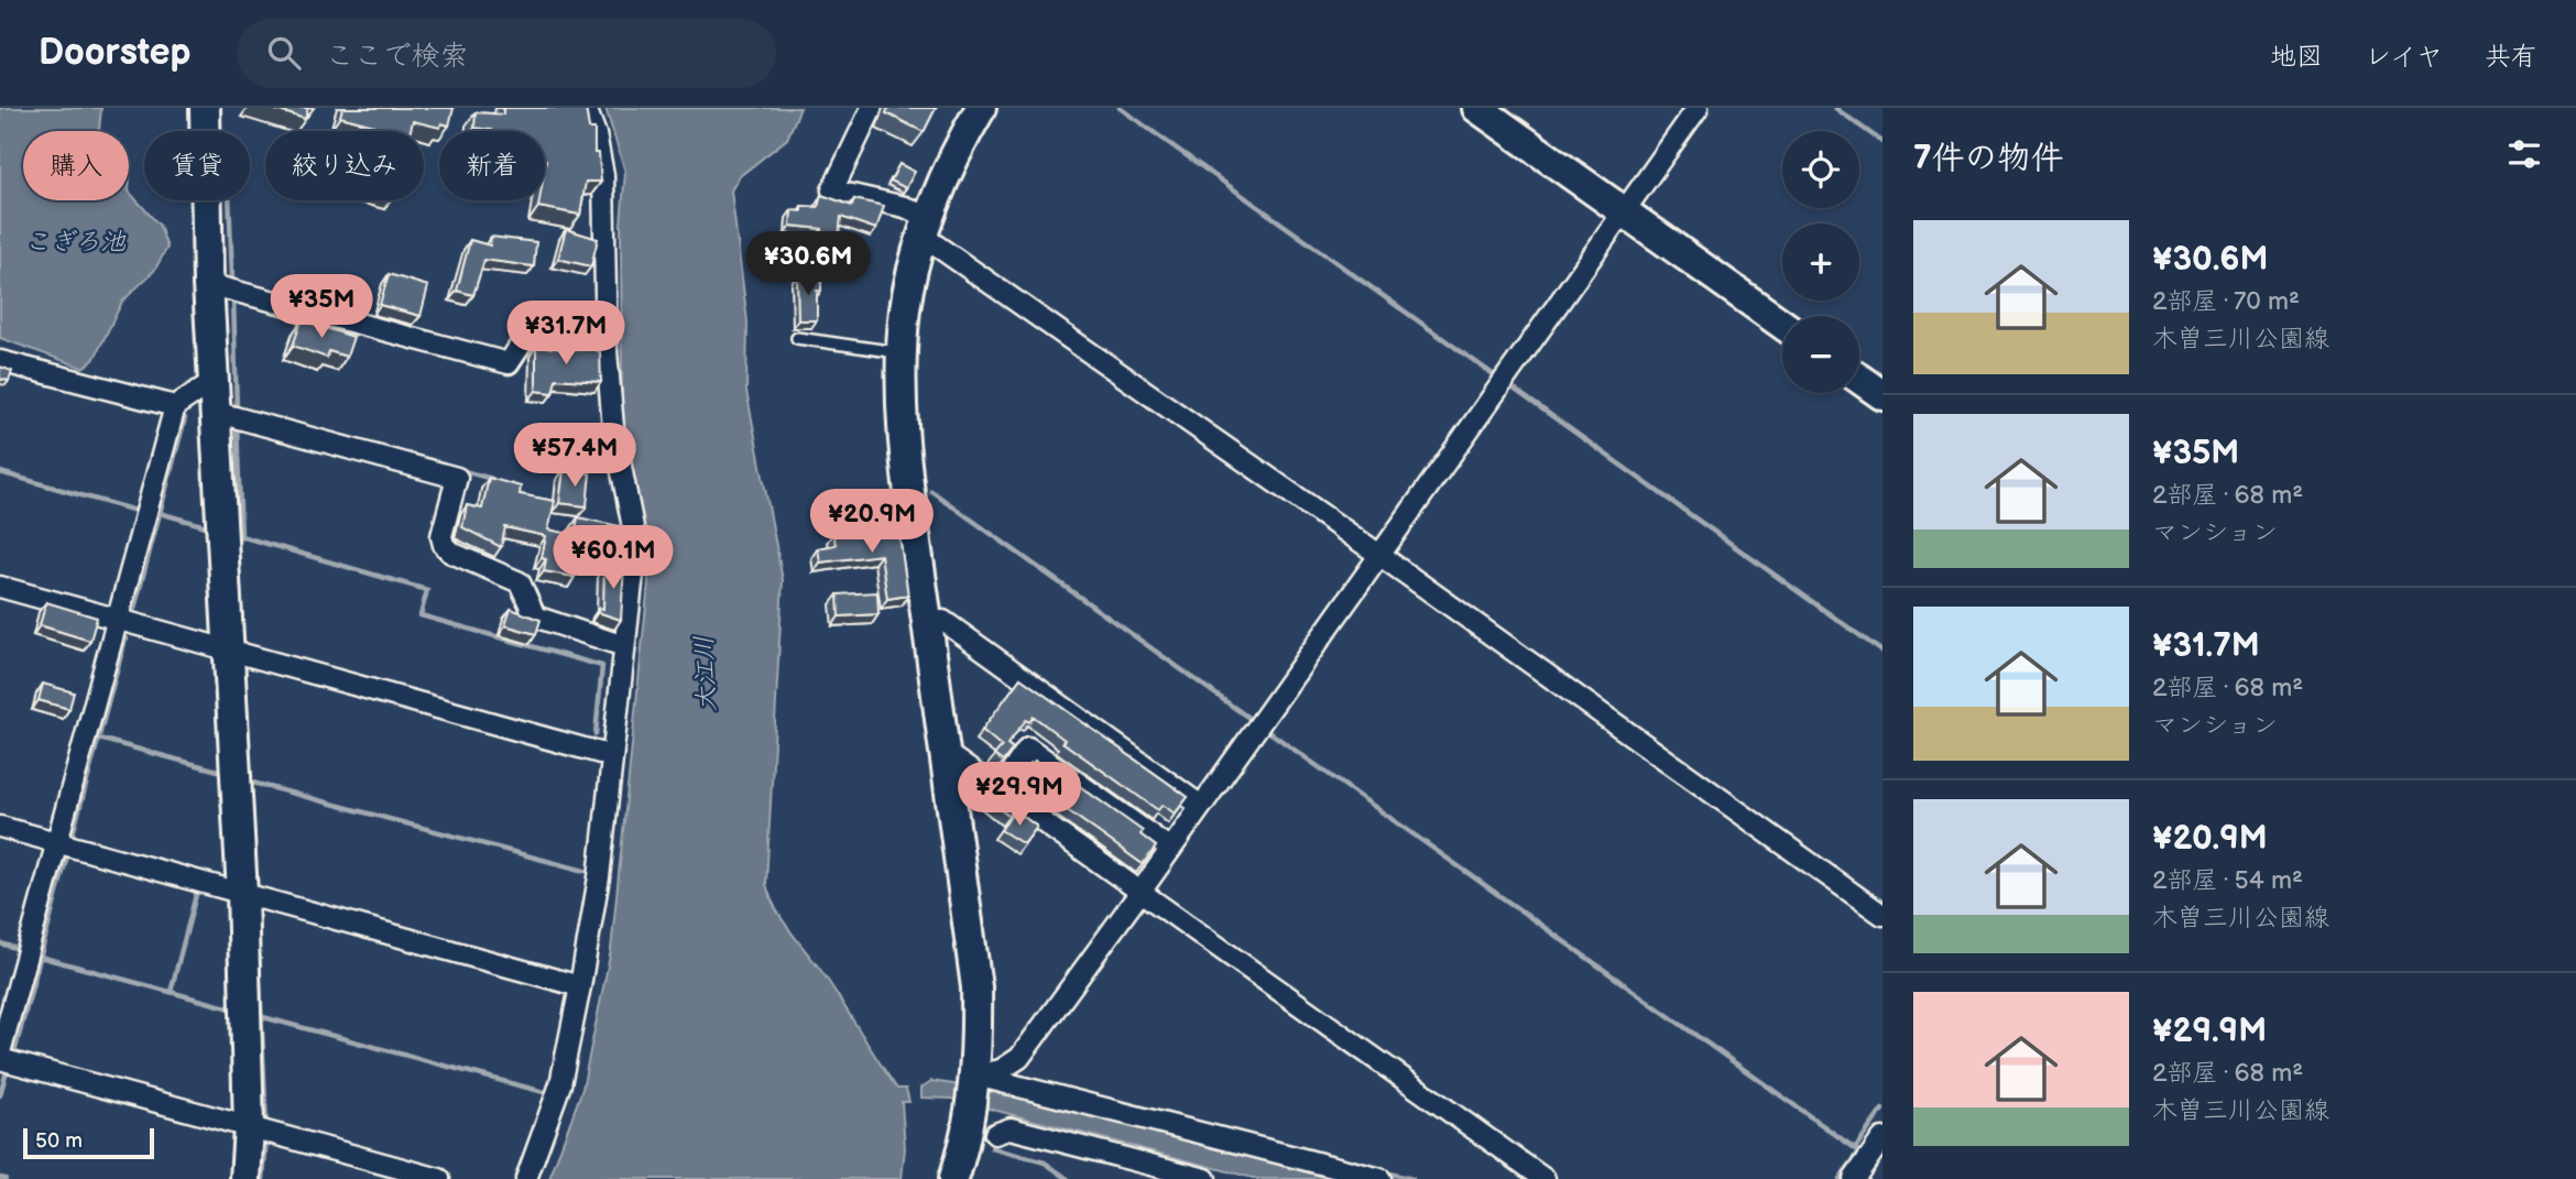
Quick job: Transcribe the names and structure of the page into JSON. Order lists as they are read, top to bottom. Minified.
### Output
{"water":["こぎろ池","大江川"],"scale_bar":"50 m","page":{"header":"Doorstep","search":"ここで検索","nav":["地図","レイヤ","共有"],"heading":"7件の物件","map_buttons":["+","−"],"chip":["購入","賃貸","絞り込み","新着"],"list":[{"name":"¥30.6M","note":"2部屋 · 70 m² · 木曽三川公園線"},{"name":"¥35M","note":"2部屋 · 68 m² · マンション"},{"name":"¥31.7M","note":"2部屋 · 68 m² · マンション"},{"name":"¥20.9M","note":"2部屋 · 54 m² · 木曽三川公園線"},{"name":"¥29.9M","note":"2部屋 · 68 m² · 木曽三川公園線"}],"price":["¥30.6M","¥35M","¥31.7M","¥57.4M","¥20.9M","¥60.1M","¥29.9M"],"scale":"50 m"}}
